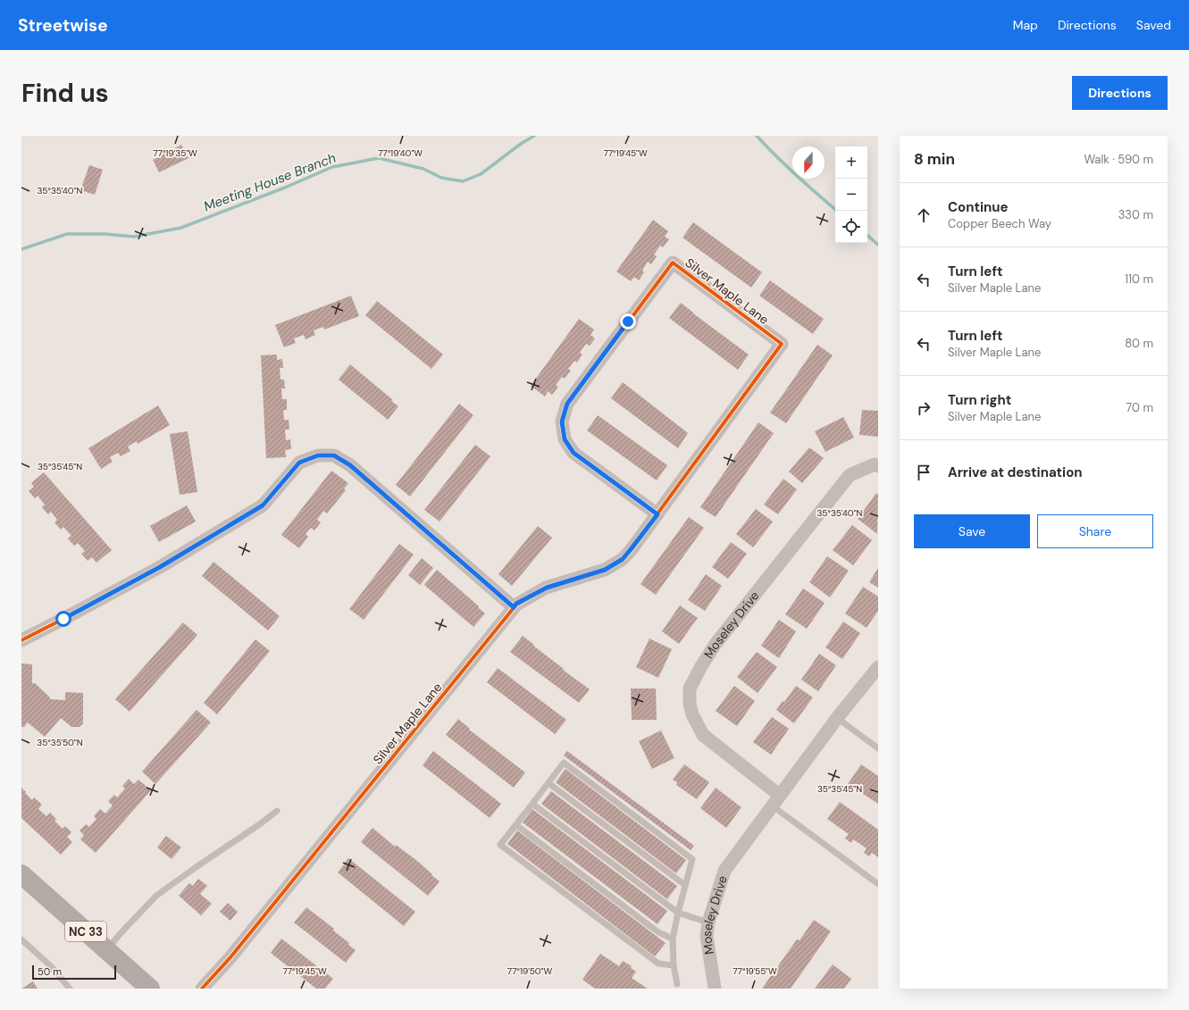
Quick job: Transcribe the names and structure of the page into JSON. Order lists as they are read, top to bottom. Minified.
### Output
{"streets":{"main road":["NC 33"],"street":["Silver Maple Lane","Moseley Drive"]},"water":["Meeting House Branch"],"scale_bar":"50 m","north":"bottom","page":{"header":"Streetwise","nav":["Map","Directions","Saved"],"buttons":["Directions",["Save","Share"]],"title":"Find us","heading":["8 min","Walk · 590 m"],"map_buttons":["+","−"],"list":[["Continue","Copper Beech Way","330 m"],["Turn left","Silver Maple Lane","110 m"],["Turn left","Silver Maple Lane","80 m"],["Turn right","Silver Maple Lane","70 m"],"Arrive at destination"],"scale":"50 m"},"coordinates":["77°19'35\"W","77°19'40\"W","77°19'45\"W","35°35'40\"N","35°35'45\"N","35°35'50\"N","77°19'50\"W","77°19'55\"W"]}
